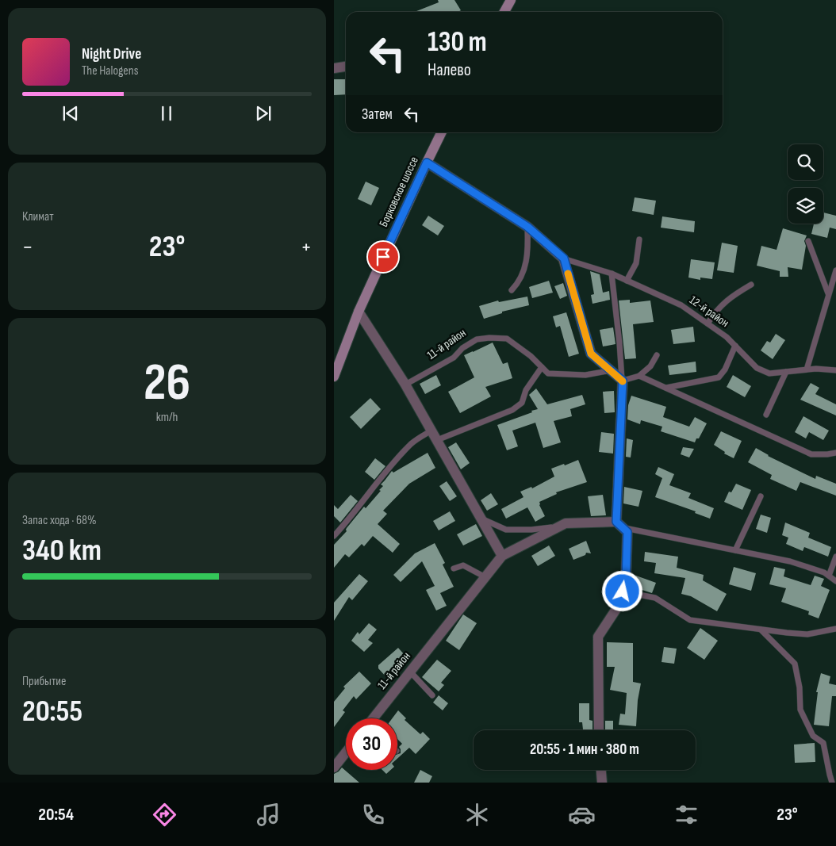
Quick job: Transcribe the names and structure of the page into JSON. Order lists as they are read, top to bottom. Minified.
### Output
{"streets":{"street":["Борковское шоссе","11-й район"],"lane":["12-й район"]},"page":{"turn":["130 m","Налево"],"song":["Night Drive","The Halogens"],"then":"Затем","tile":["Климат",["26","km/h"],["Запас хода · 68%","340 km"],["Прибытие","20:55"]],"heat":["−","23°","+"],"limit":"30","trip":"20:55 · 1 мин · 380 m","tabs":["20:54","23°"]}}
